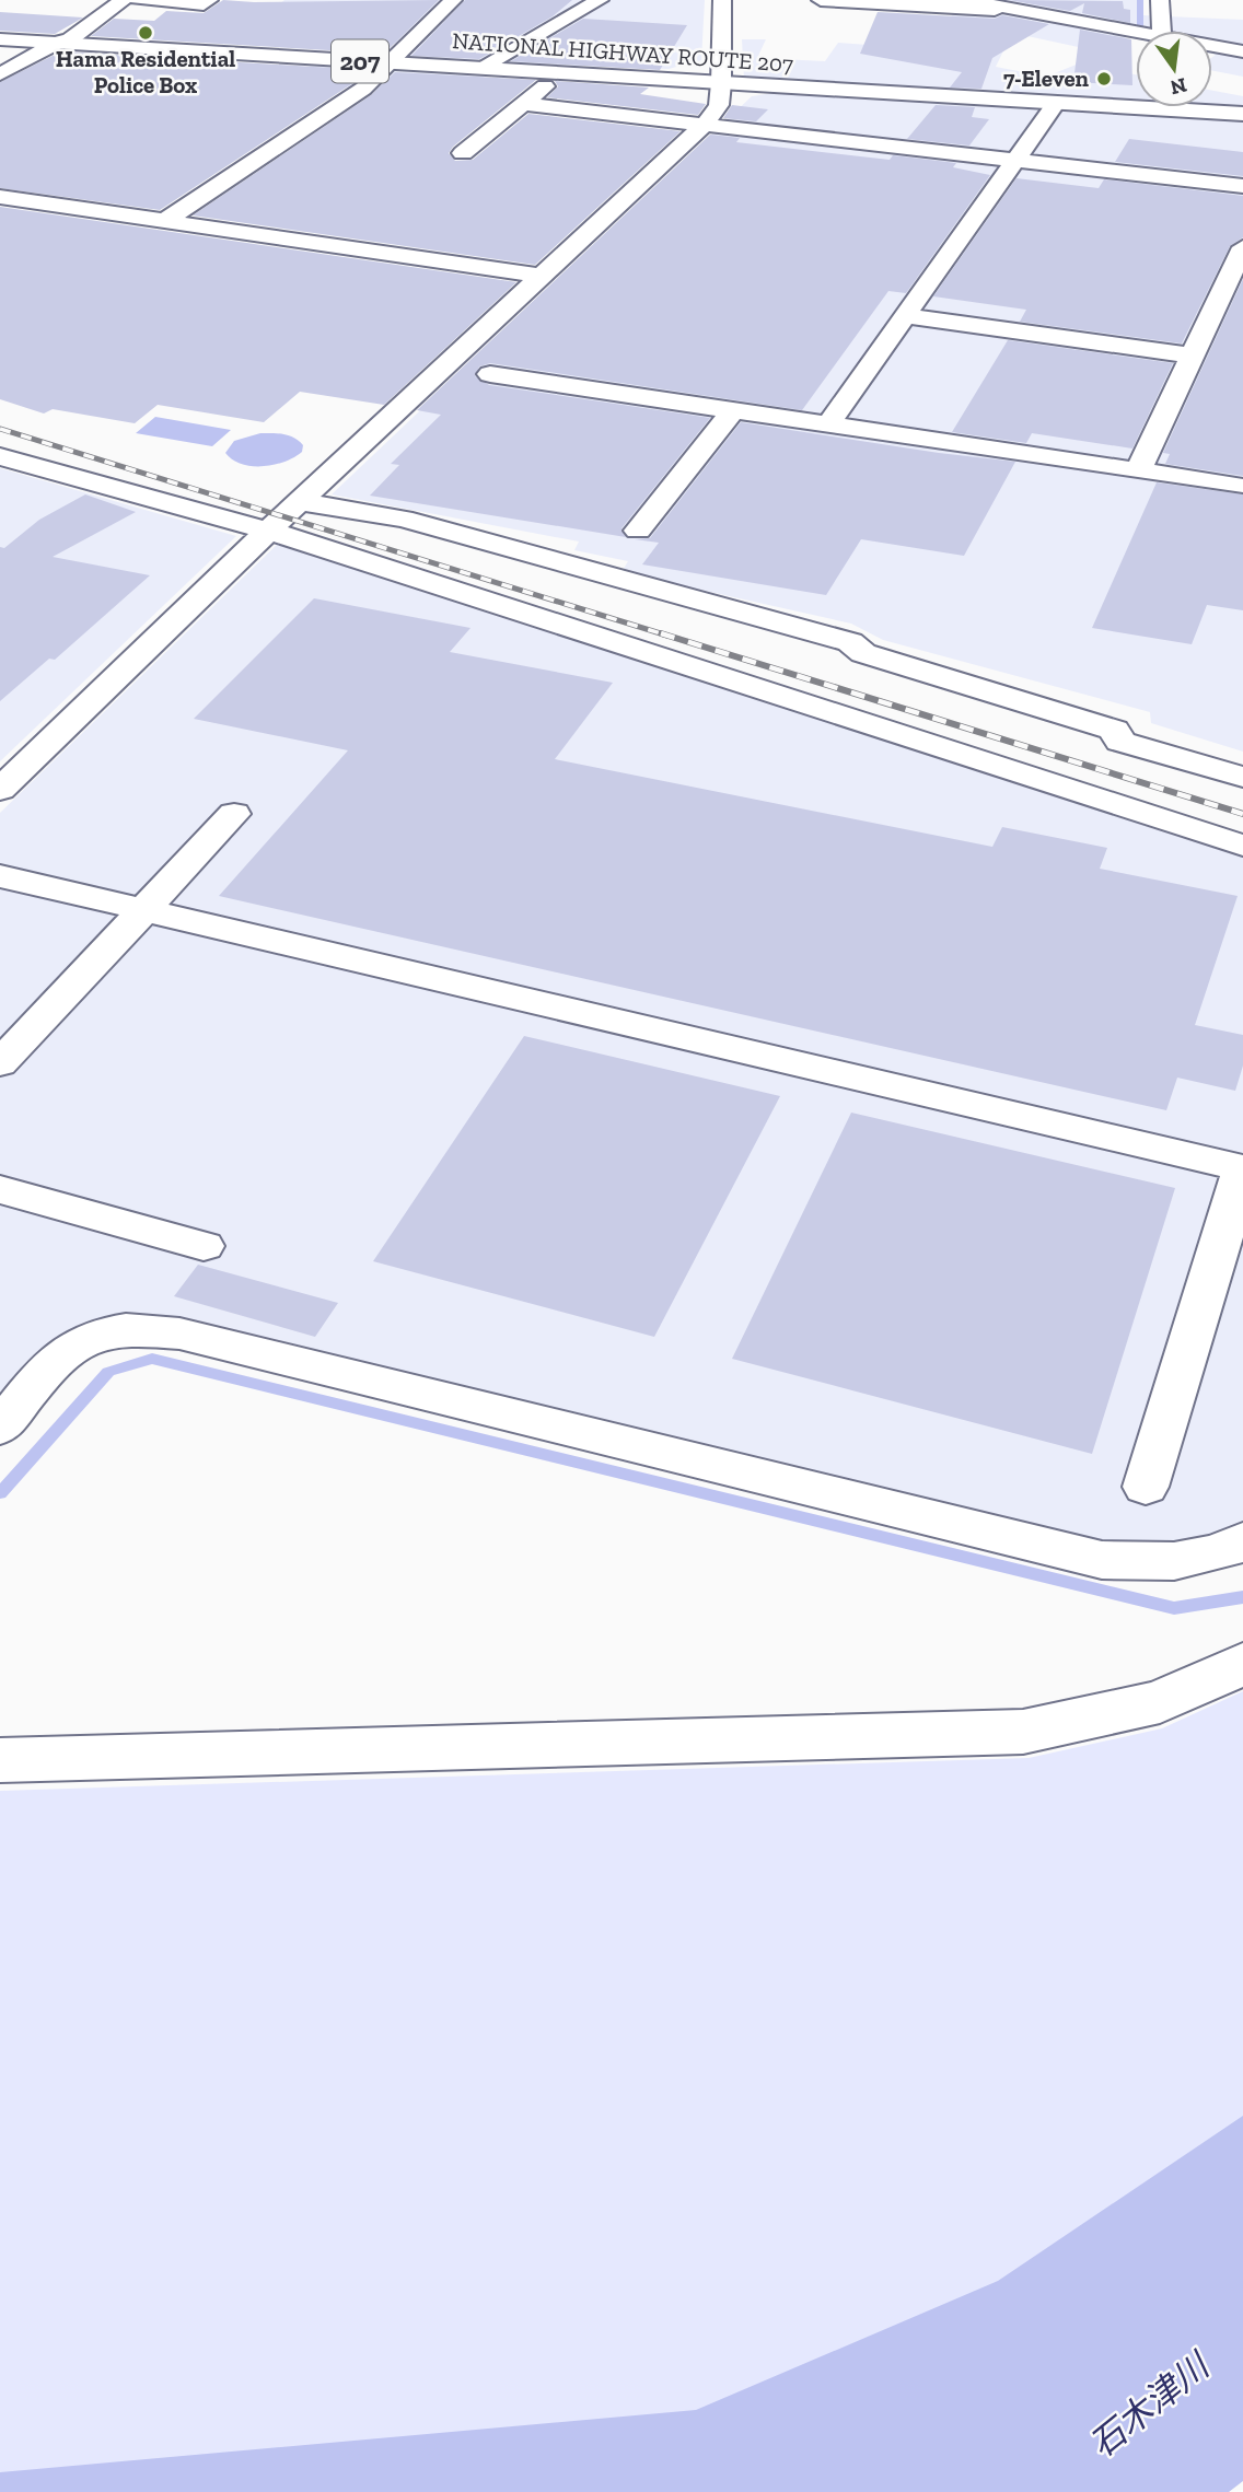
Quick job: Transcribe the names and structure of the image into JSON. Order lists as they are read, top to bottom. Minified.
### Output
{"streets":{"main road":["NATIONAL HIGHWAY ROUTE 207","207"]},"water":["石木津川"],"places":["Hama Residential Police Box","7-Eleven"],"north":"bottom"}
